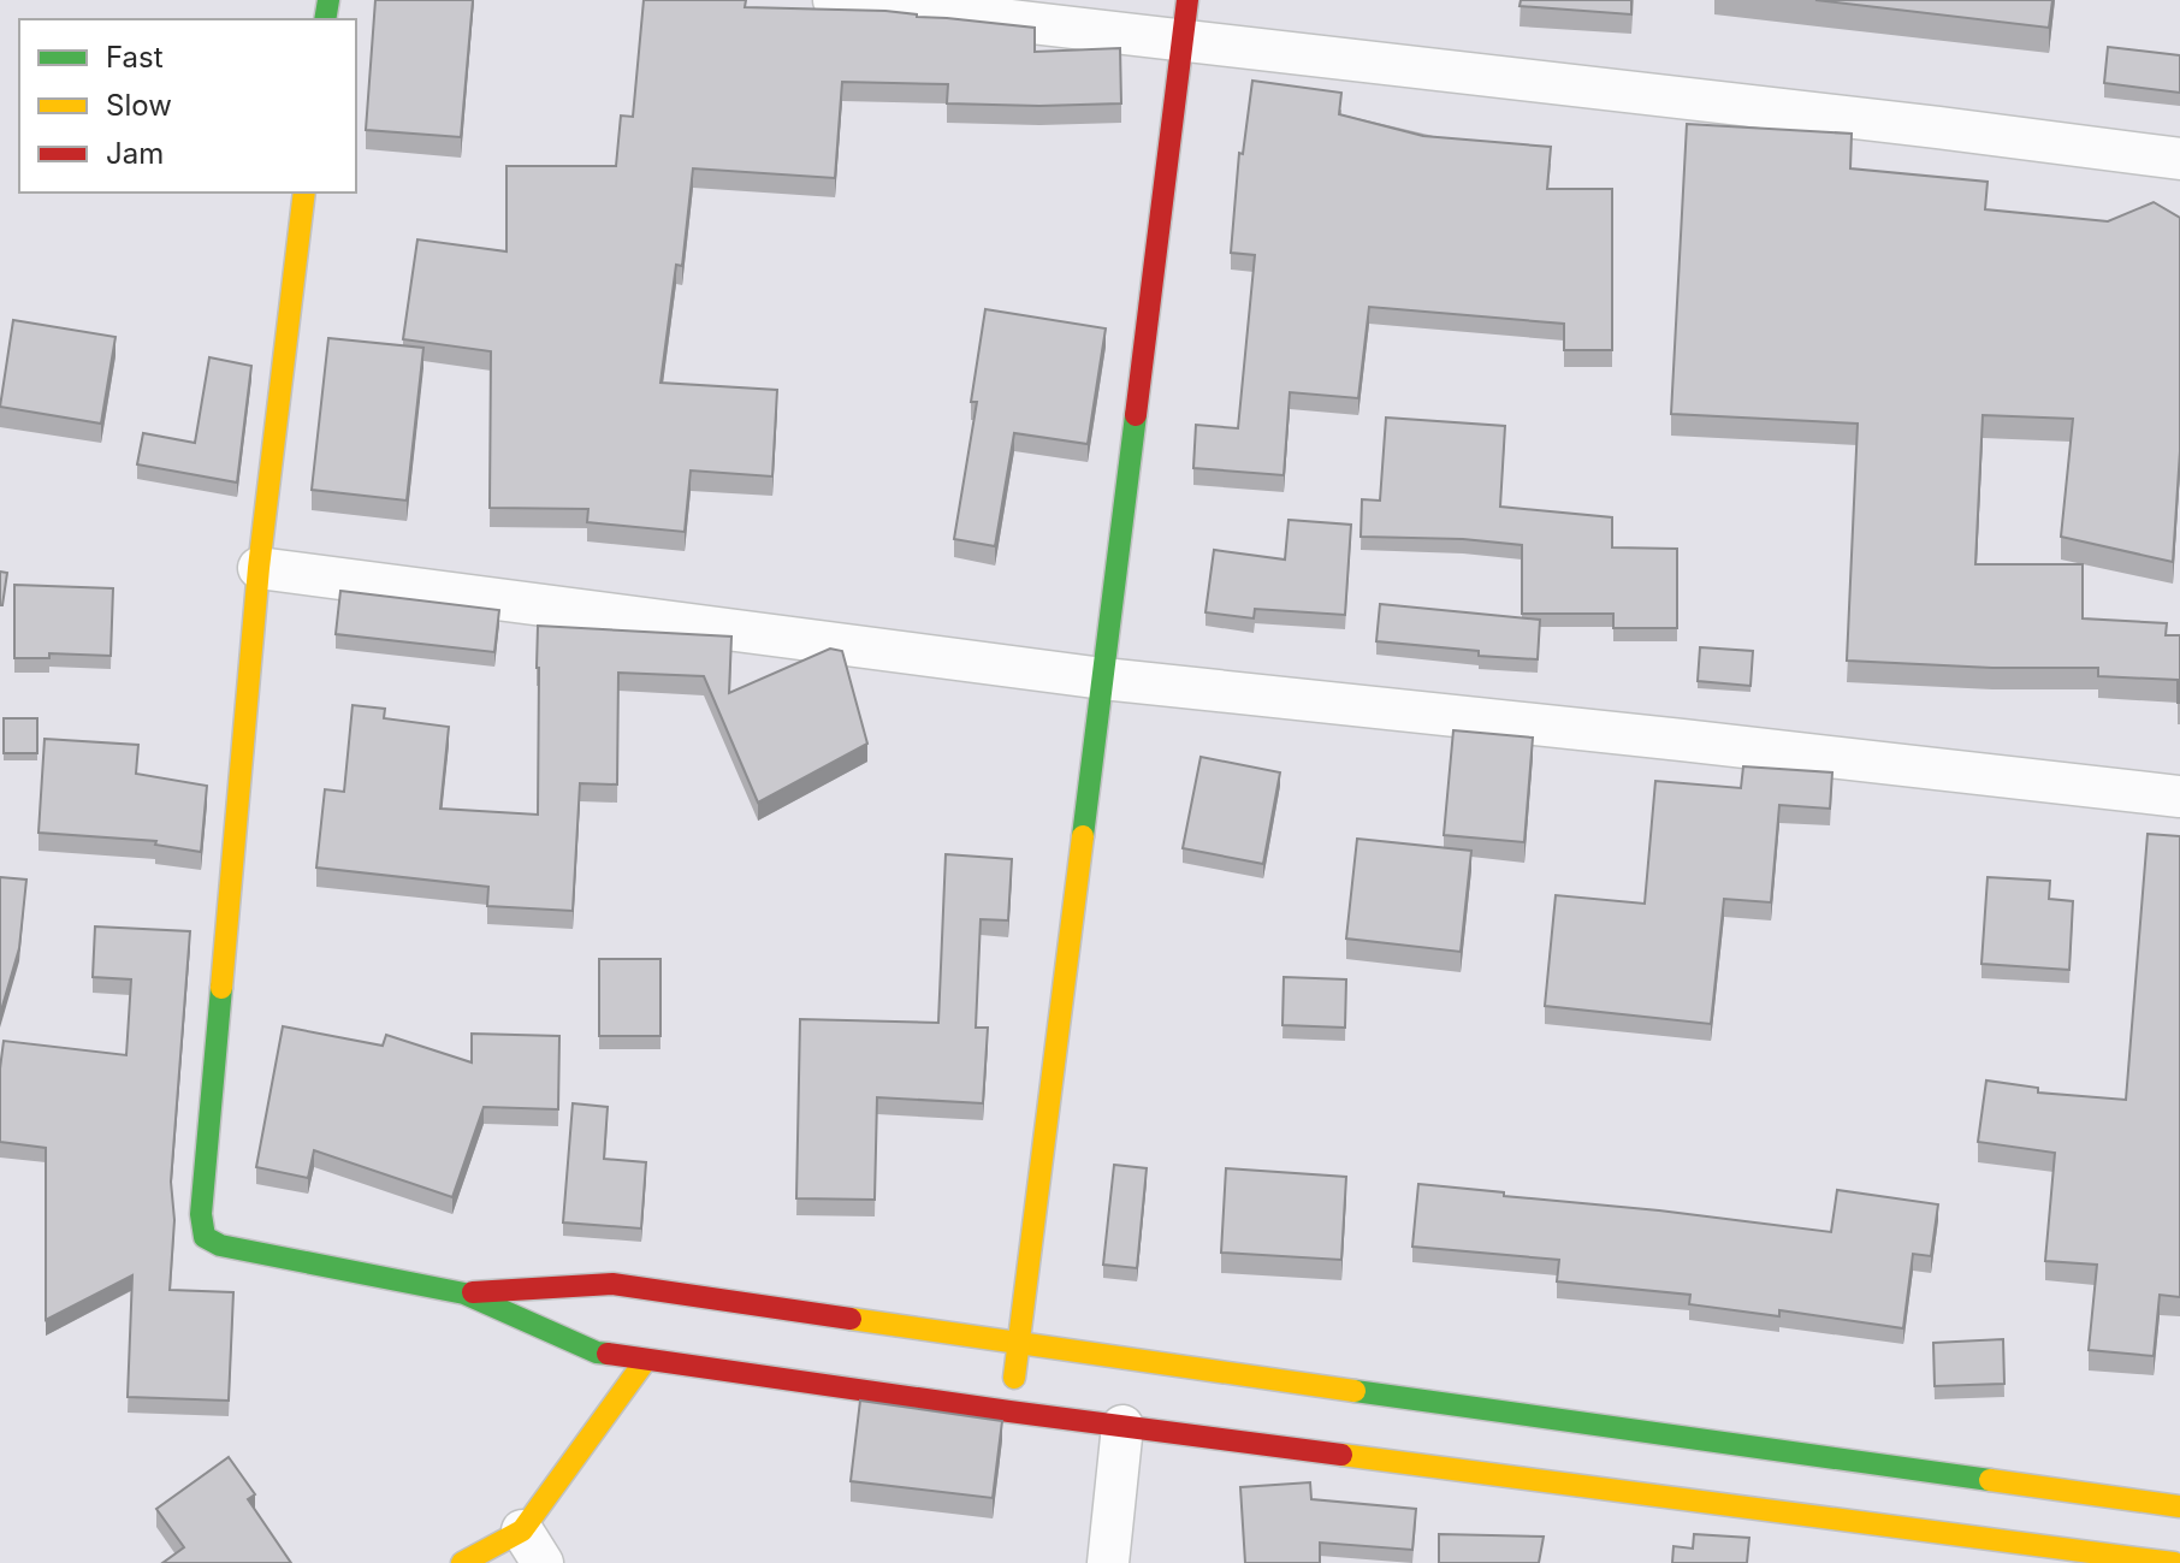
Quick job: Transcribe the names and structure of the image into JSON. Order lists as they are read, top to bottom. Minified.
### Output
{"legend":["Fast","Slow","Jam"]}
